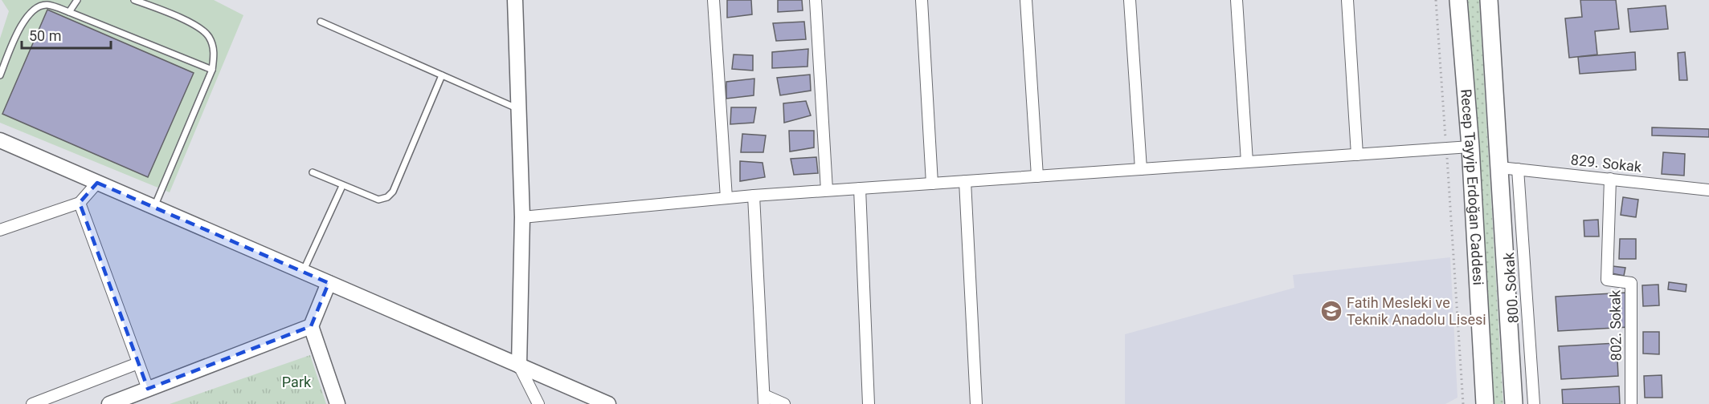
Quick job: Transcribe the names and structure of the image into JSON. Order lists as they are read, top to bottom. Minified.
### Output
{"streets":{"main road":["Recep Tayyip Erdoğan Caddesi"],"street":["829. Sokak","800. Sokak","802. Sokak"]},"crossings":[["829. Sokak","Recep Tayyip Erdoğan Caddesi"],["829. Sokak","800. Sokak"],["829. Sokak","802. Sokak"]],"parks":["Park"],"places":{"school or university":["Fatih Mesleki ve Teknik Anadolu Lisesi"]},"scale_bar":"50 m"}
